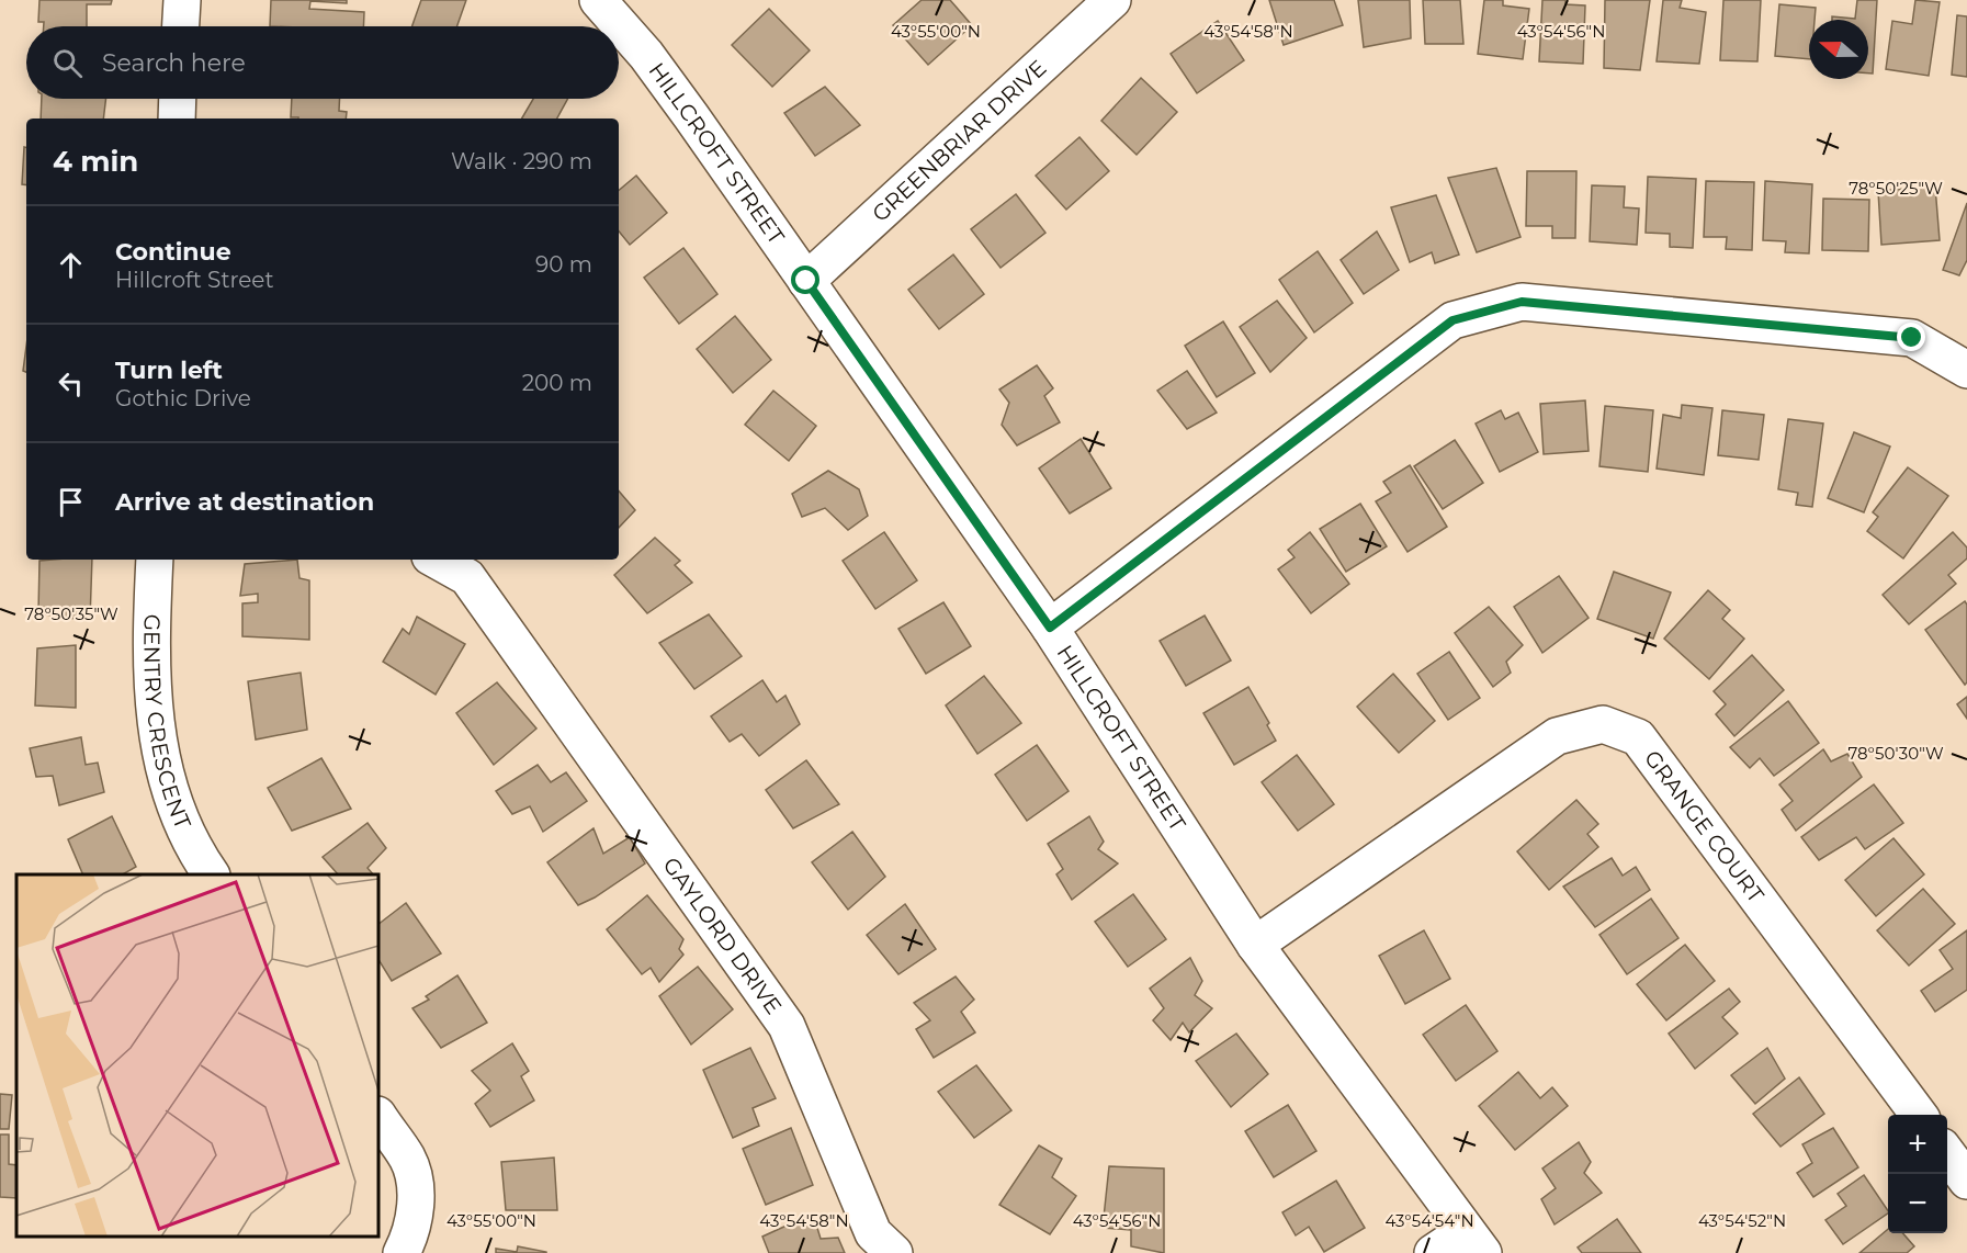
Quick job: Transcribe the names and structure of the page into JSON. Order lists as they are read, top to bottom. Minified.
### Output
{"streets":{"street":["GREENBRIAR DRIVE","HILLCROFT STREET","GENTRY CRESCENT","GRANGE COURT","GAYLORD DRIVE"]},"crossings":[["GREENBRIAR DRIVE","HILLCROFT STREET"],["HILLCROFT STREET","GRANGE COURT"]],"north":"left","page":{"search":"Search here","heading":["4 min","Walk · 290 m"],"list":[["Continue","Hillcroft Street","90 m"],["Turn left","Gothic Drive","200 m"],"Arrive at destination"],"map_buttons":["+","−"]},"coordinates":["43°55'00\"N","43°54'58\"N","43°54'56\"N","78°50'25\"W","78°50'35\"W","78°50'30\"W","43°54'54\"N","43°54'52\"N"]}
